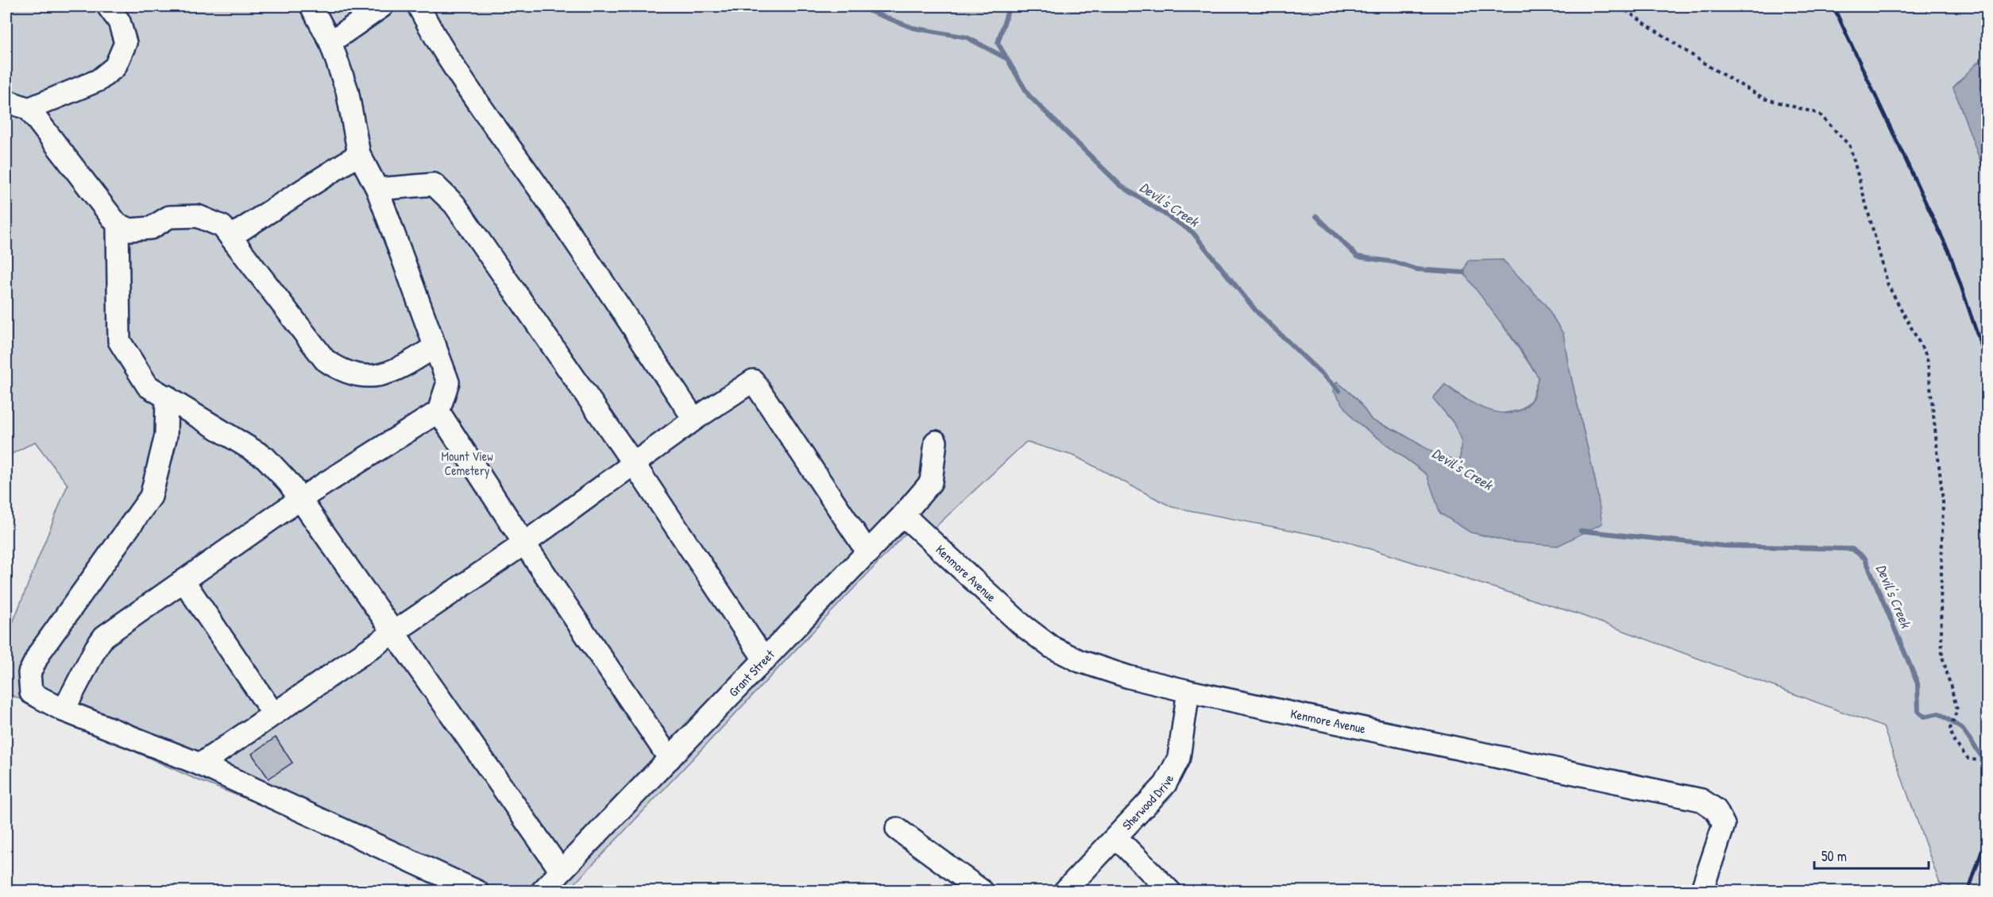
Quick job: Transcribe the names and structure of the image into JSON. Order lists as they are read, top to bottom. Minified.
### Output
{"streets":{"street":["Kenmore Avenue","Grant Street","Sherwood Drive"]},"crossings":[["Kenmore Avenue","Grant Street"],["Kenmore Avenue","Sherwood Drive"]],"water":["Devil's Creek"],"parks":["Mount View Cemetery"],"scale_bar":"50 m"}
